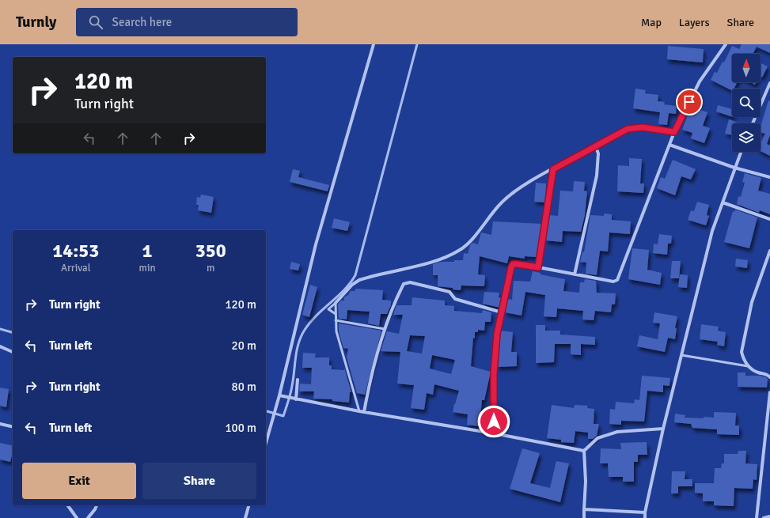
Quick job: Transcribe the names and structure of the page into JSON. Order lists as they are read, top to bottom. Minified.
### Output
{"north":"top","page":{"header":"Turnly","search":"Search here","nav":["Map","Layers","Share"],"turn":["120 m","Turn right"],"eta":["14:53","Arrival","1","min","350","m"],"list":[{"name":"Turn right","value":"120 m"},{"name":"Turn left","value":"20 m"},{"name":"Turn right","value":"80 m"},{"name":"Turn left","value":"100 m"}],"buttons":["Exit","Share"]}}
